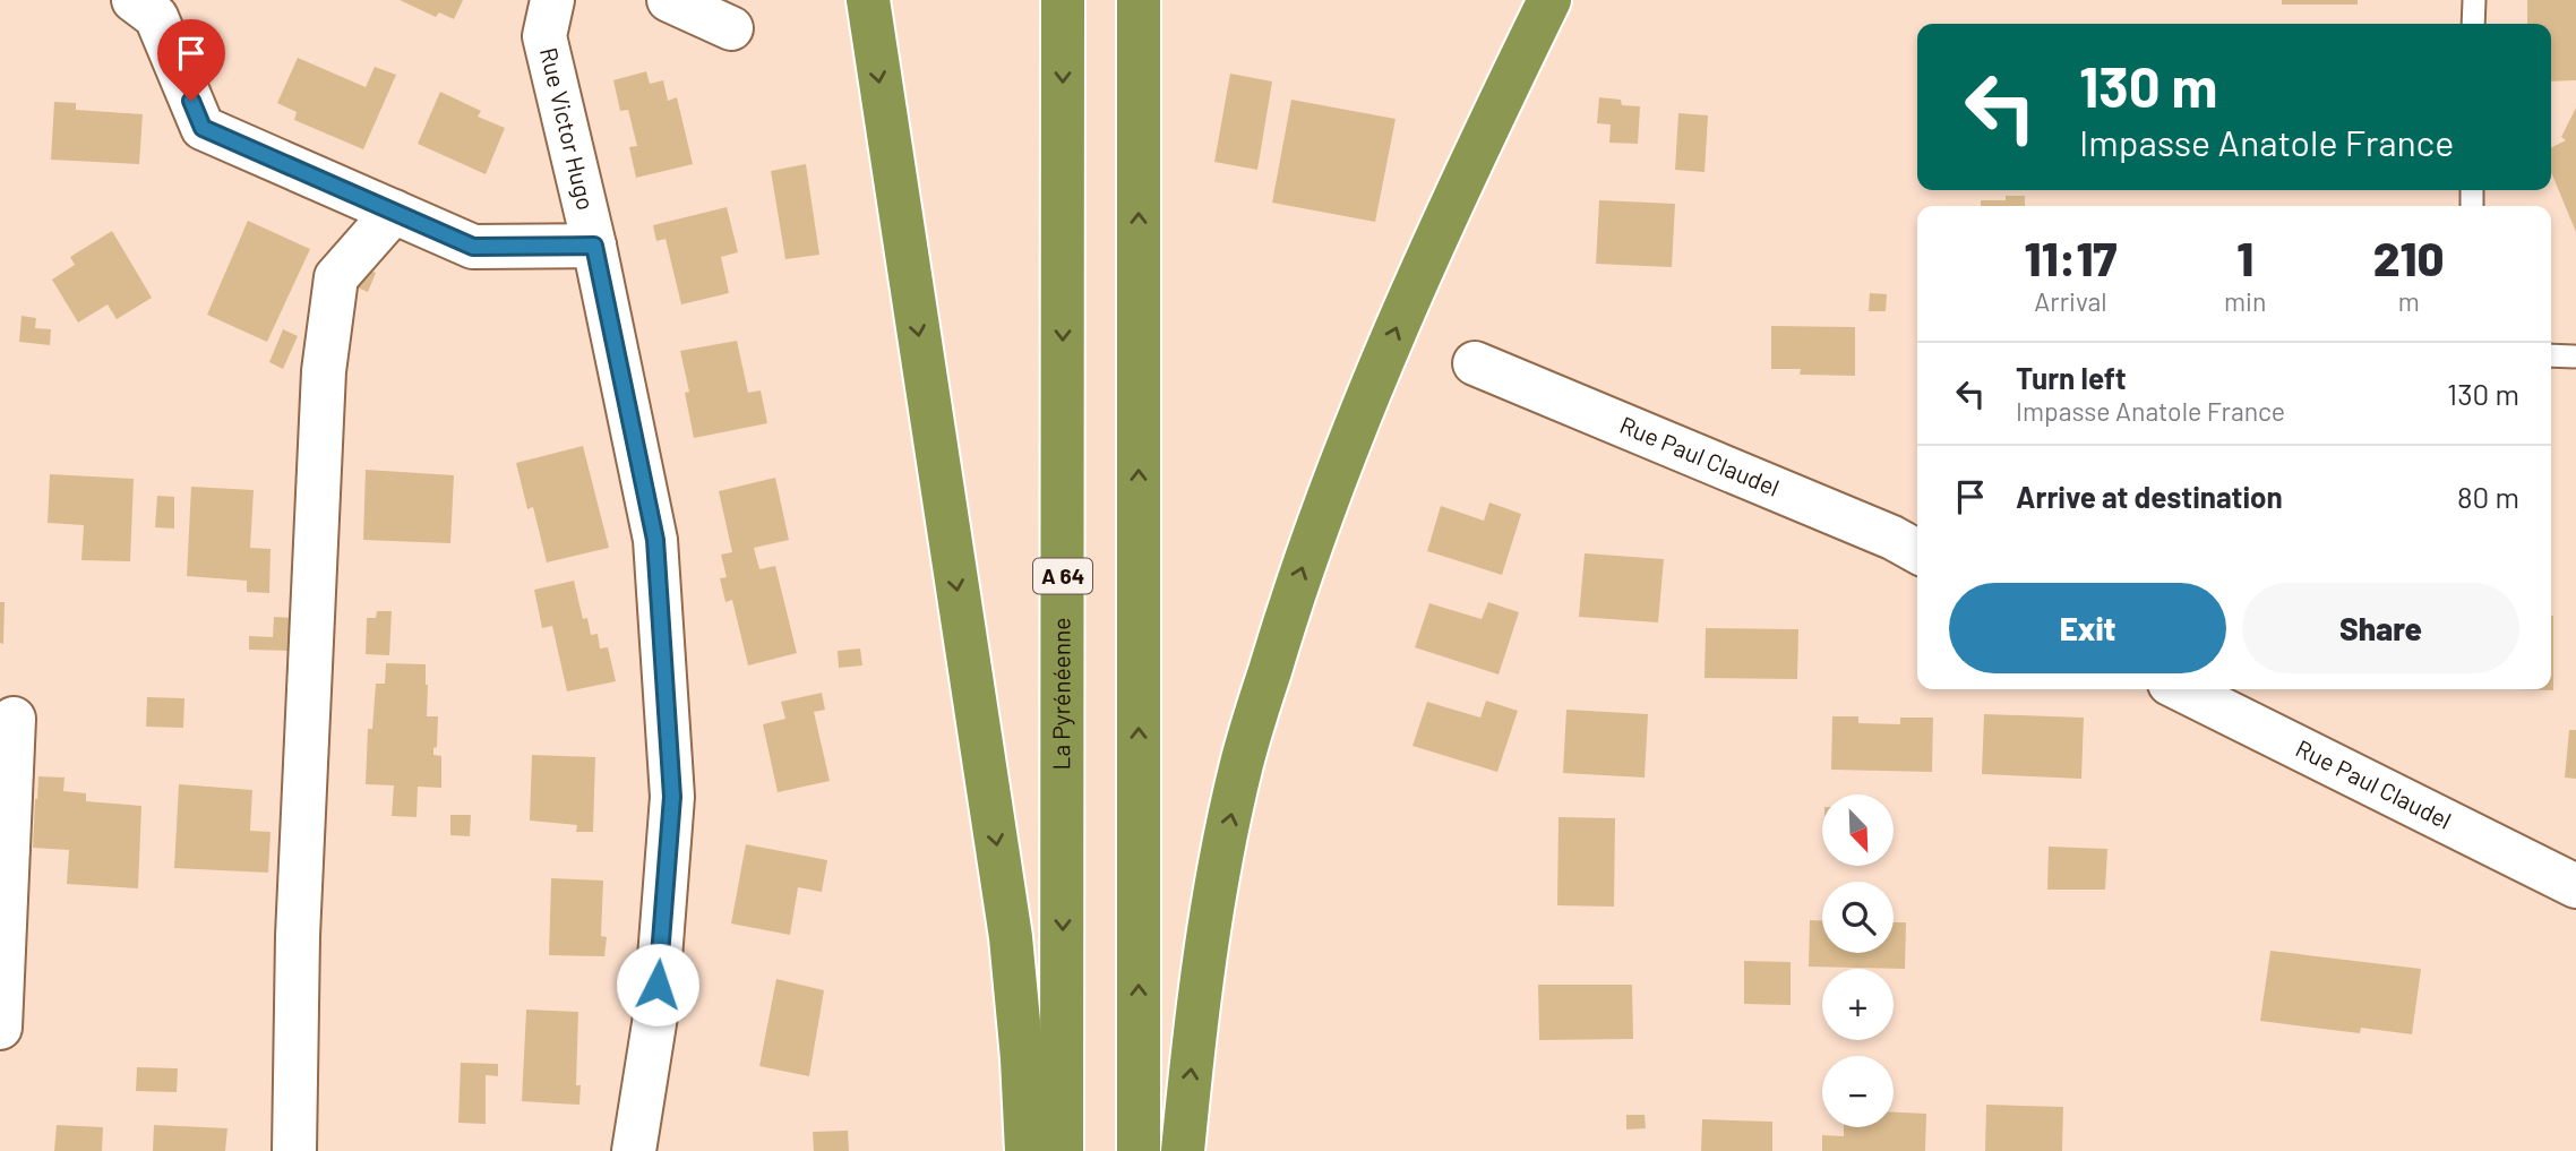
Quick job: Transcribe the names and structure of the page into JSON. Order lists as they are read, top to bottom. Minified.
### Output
{"streets":{"highway":["A 64","La Pyrénéenne"],"street":["Rue Victor Hugo","Rue Paul Claudel"]},"north":"bottom right","page":{"turn":["130 m","Impasse Anatole France"],"eta":["11:17","Arrival","1","min","210","m"],"list":[{"name":"Turn left","note":"Impasse Anatole France","value":"130 m"},{"name":"Arrive at destination","value":"80 m"}],"buttons":["Exit","Share"],"map_buttons":["+","−"]}}
